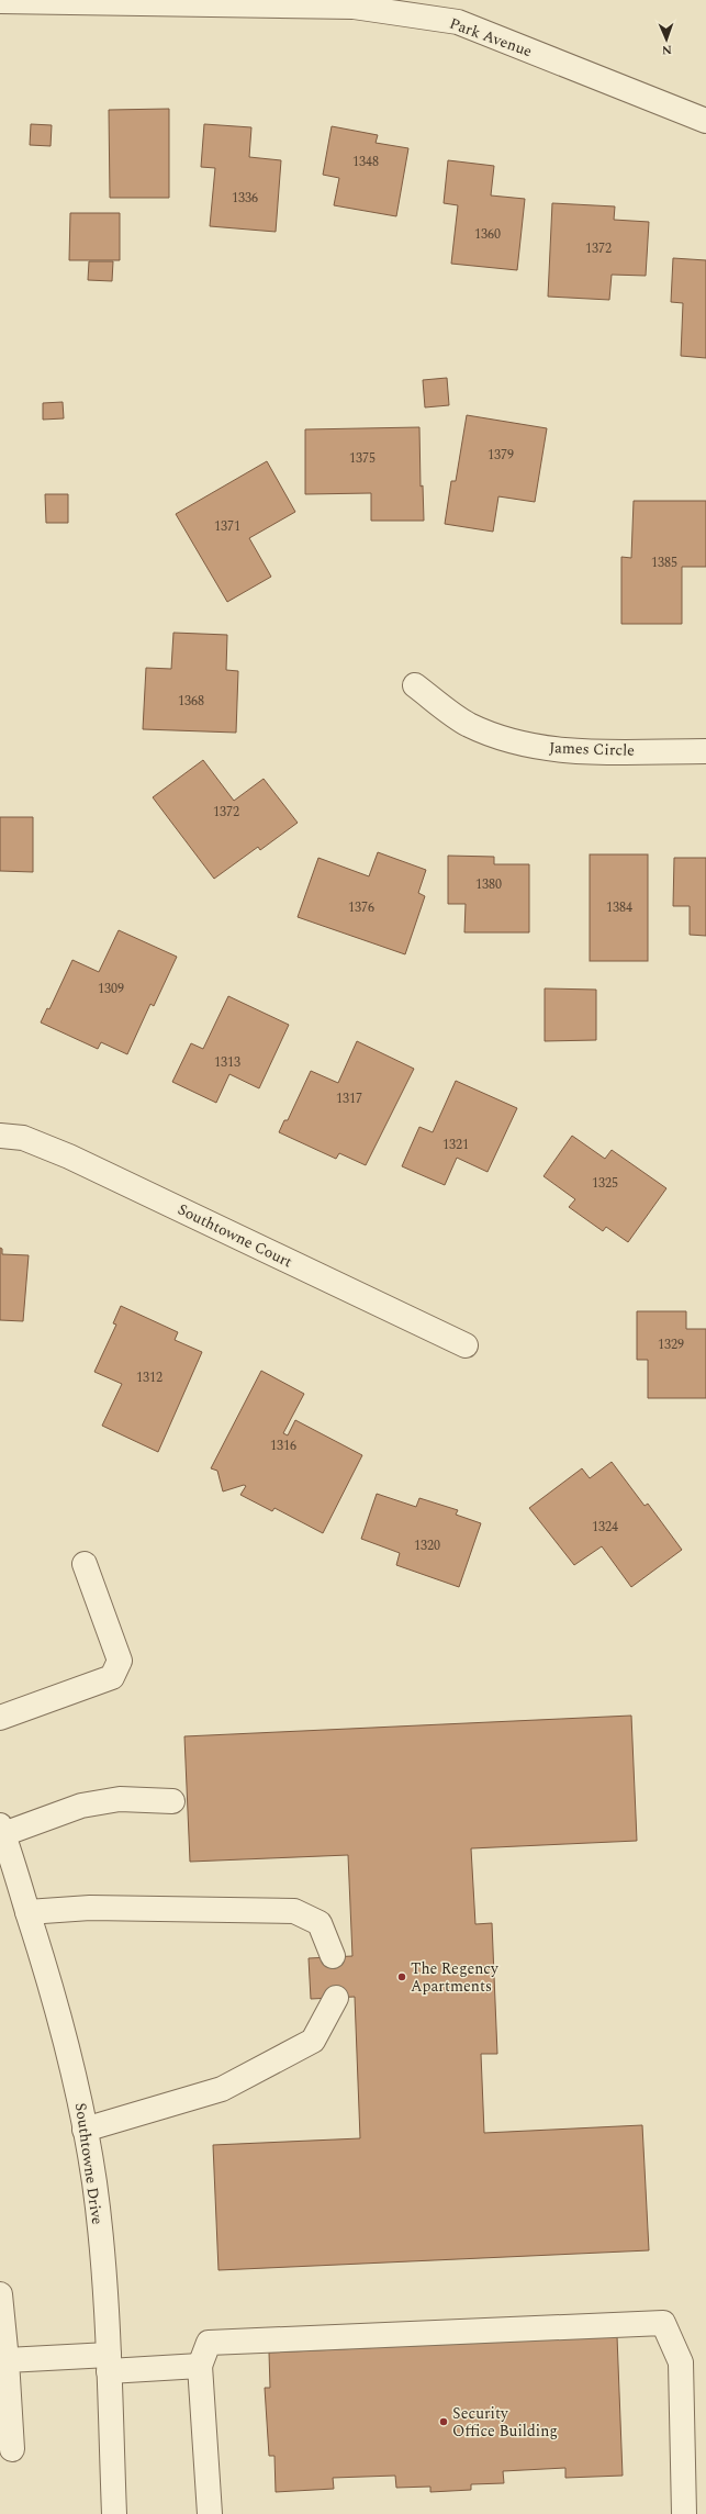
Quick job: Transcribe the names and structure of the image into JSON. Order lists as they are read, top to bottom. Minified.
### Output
{"streets":{"street":["Park Avenue","James Circle","Southtowne Court","Southtowne Drive"]},"places":["The Regency Apartments","Security Office Building"],"house_numbers":["1348","1336","1360","1372","1379","1375","1371","1385","1368","1372","1380","1376","1384","1309","1313","1317","1321","1325","1329","1312","1316","1324","1320"],"north":"bottom"}
